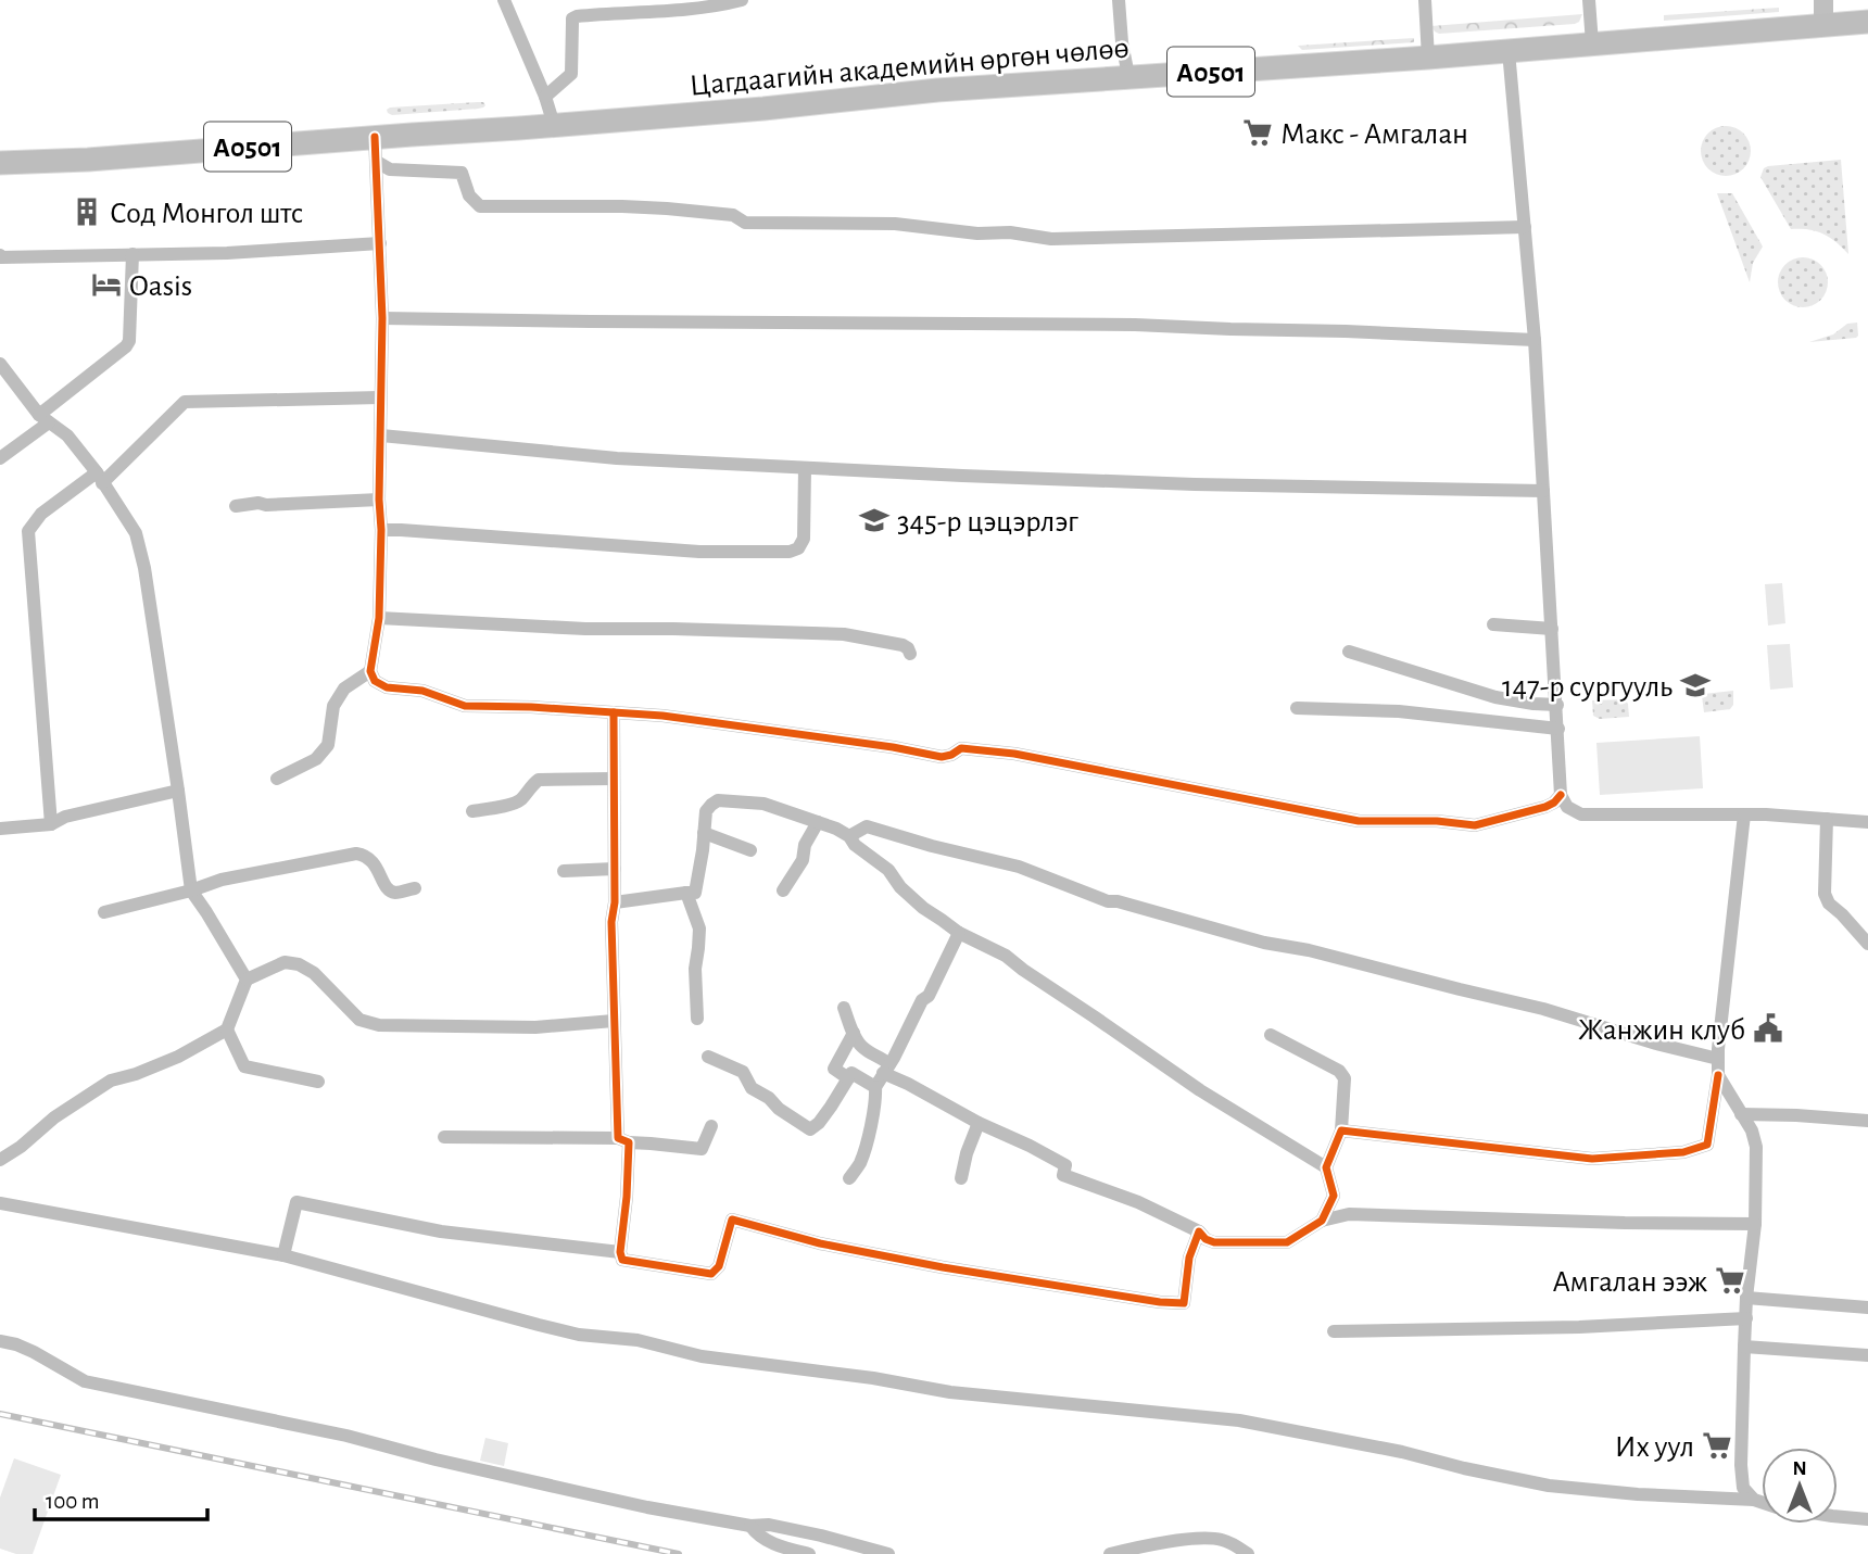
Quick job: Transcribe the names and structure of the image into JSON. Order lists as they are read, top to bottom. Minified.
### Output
{"streets":{"highway":["Цагдаагийн академийн өргөн чөлөө","A0501"]},"places":{"supermarket":["Макс - Амгалан","Амгалан ээж","Их уул"],"building":["Сод Монгол штс"],"hotel":["Oasis"],"school or university":["345-р цэцэрлэг","147-р сургууль"],"public building":["Жанжин клуб"]},"scale_bar":"100 m","north":"top"}
